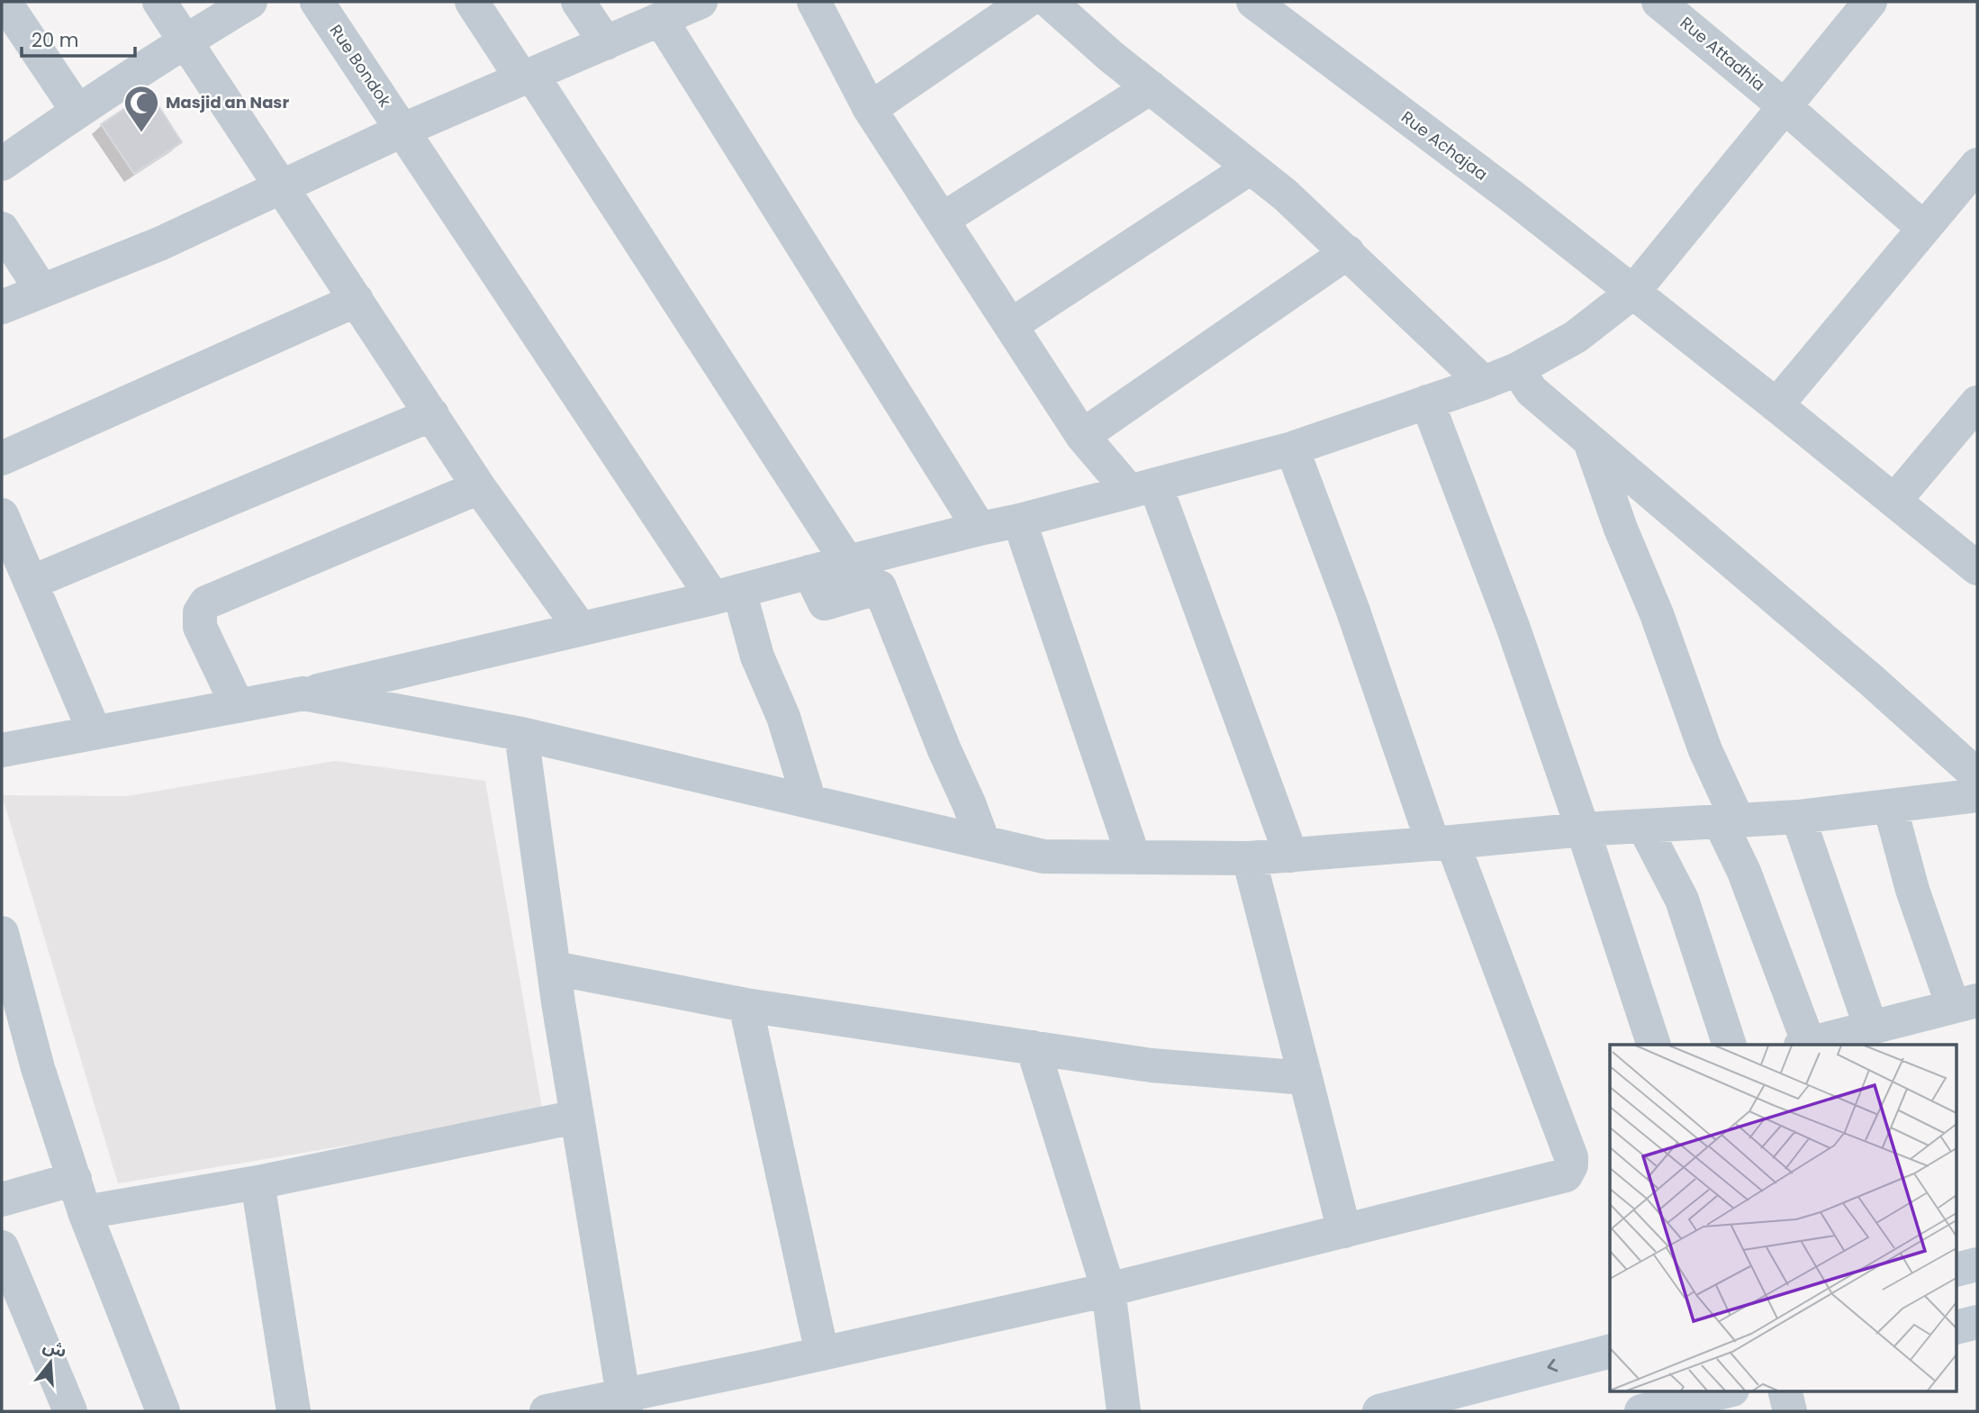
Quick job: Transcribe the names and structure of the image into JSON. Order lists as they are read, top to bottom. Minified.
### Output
{"streets":{"street":["Rue Attadhia","Rue Bondok","Rue Achajaa"]},"places":{"mosque":["Masjid an Nasr"]},"scale_bar":"20 m","north":"top"}
